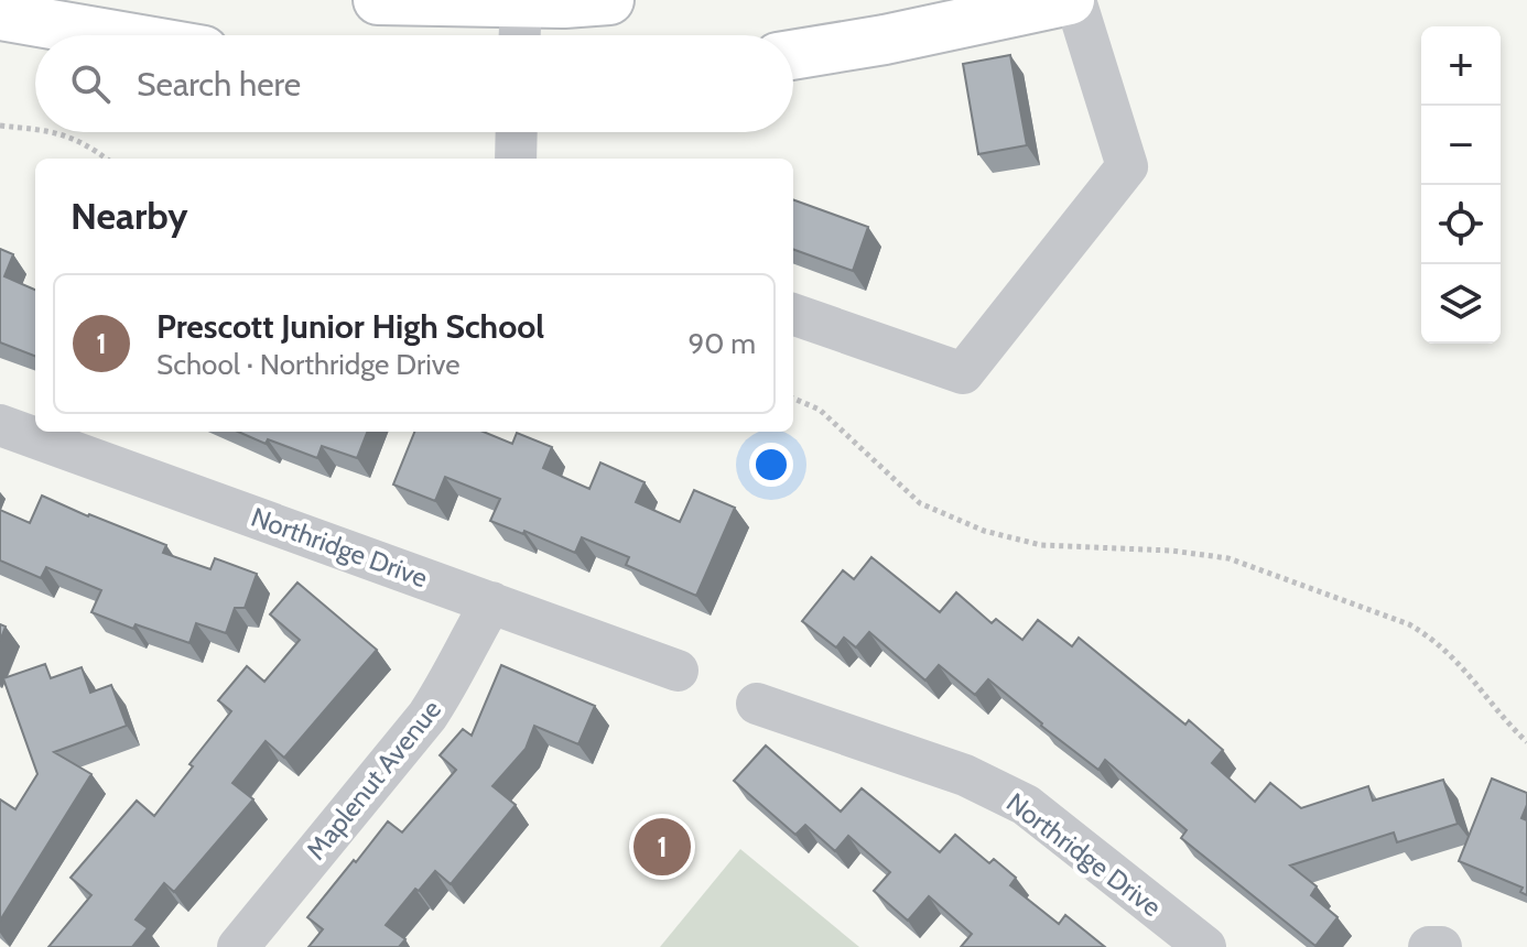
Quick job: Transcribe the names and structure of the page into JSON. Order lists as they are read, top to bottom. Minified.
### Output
{"streets":{"street":["Northridge Drive","Maplenut Avenue"]},"crossings":[["Northridge Drive","Maplenut Avenue"]],"page":{"map_buttons":["+","−"],"search":"Search here","heading":"Nearby","list":[{"mark":"1","name":"Prescott Junior High School","note":"School · Northridge Drive","value":"90 m"}],"pins":"1"}}
